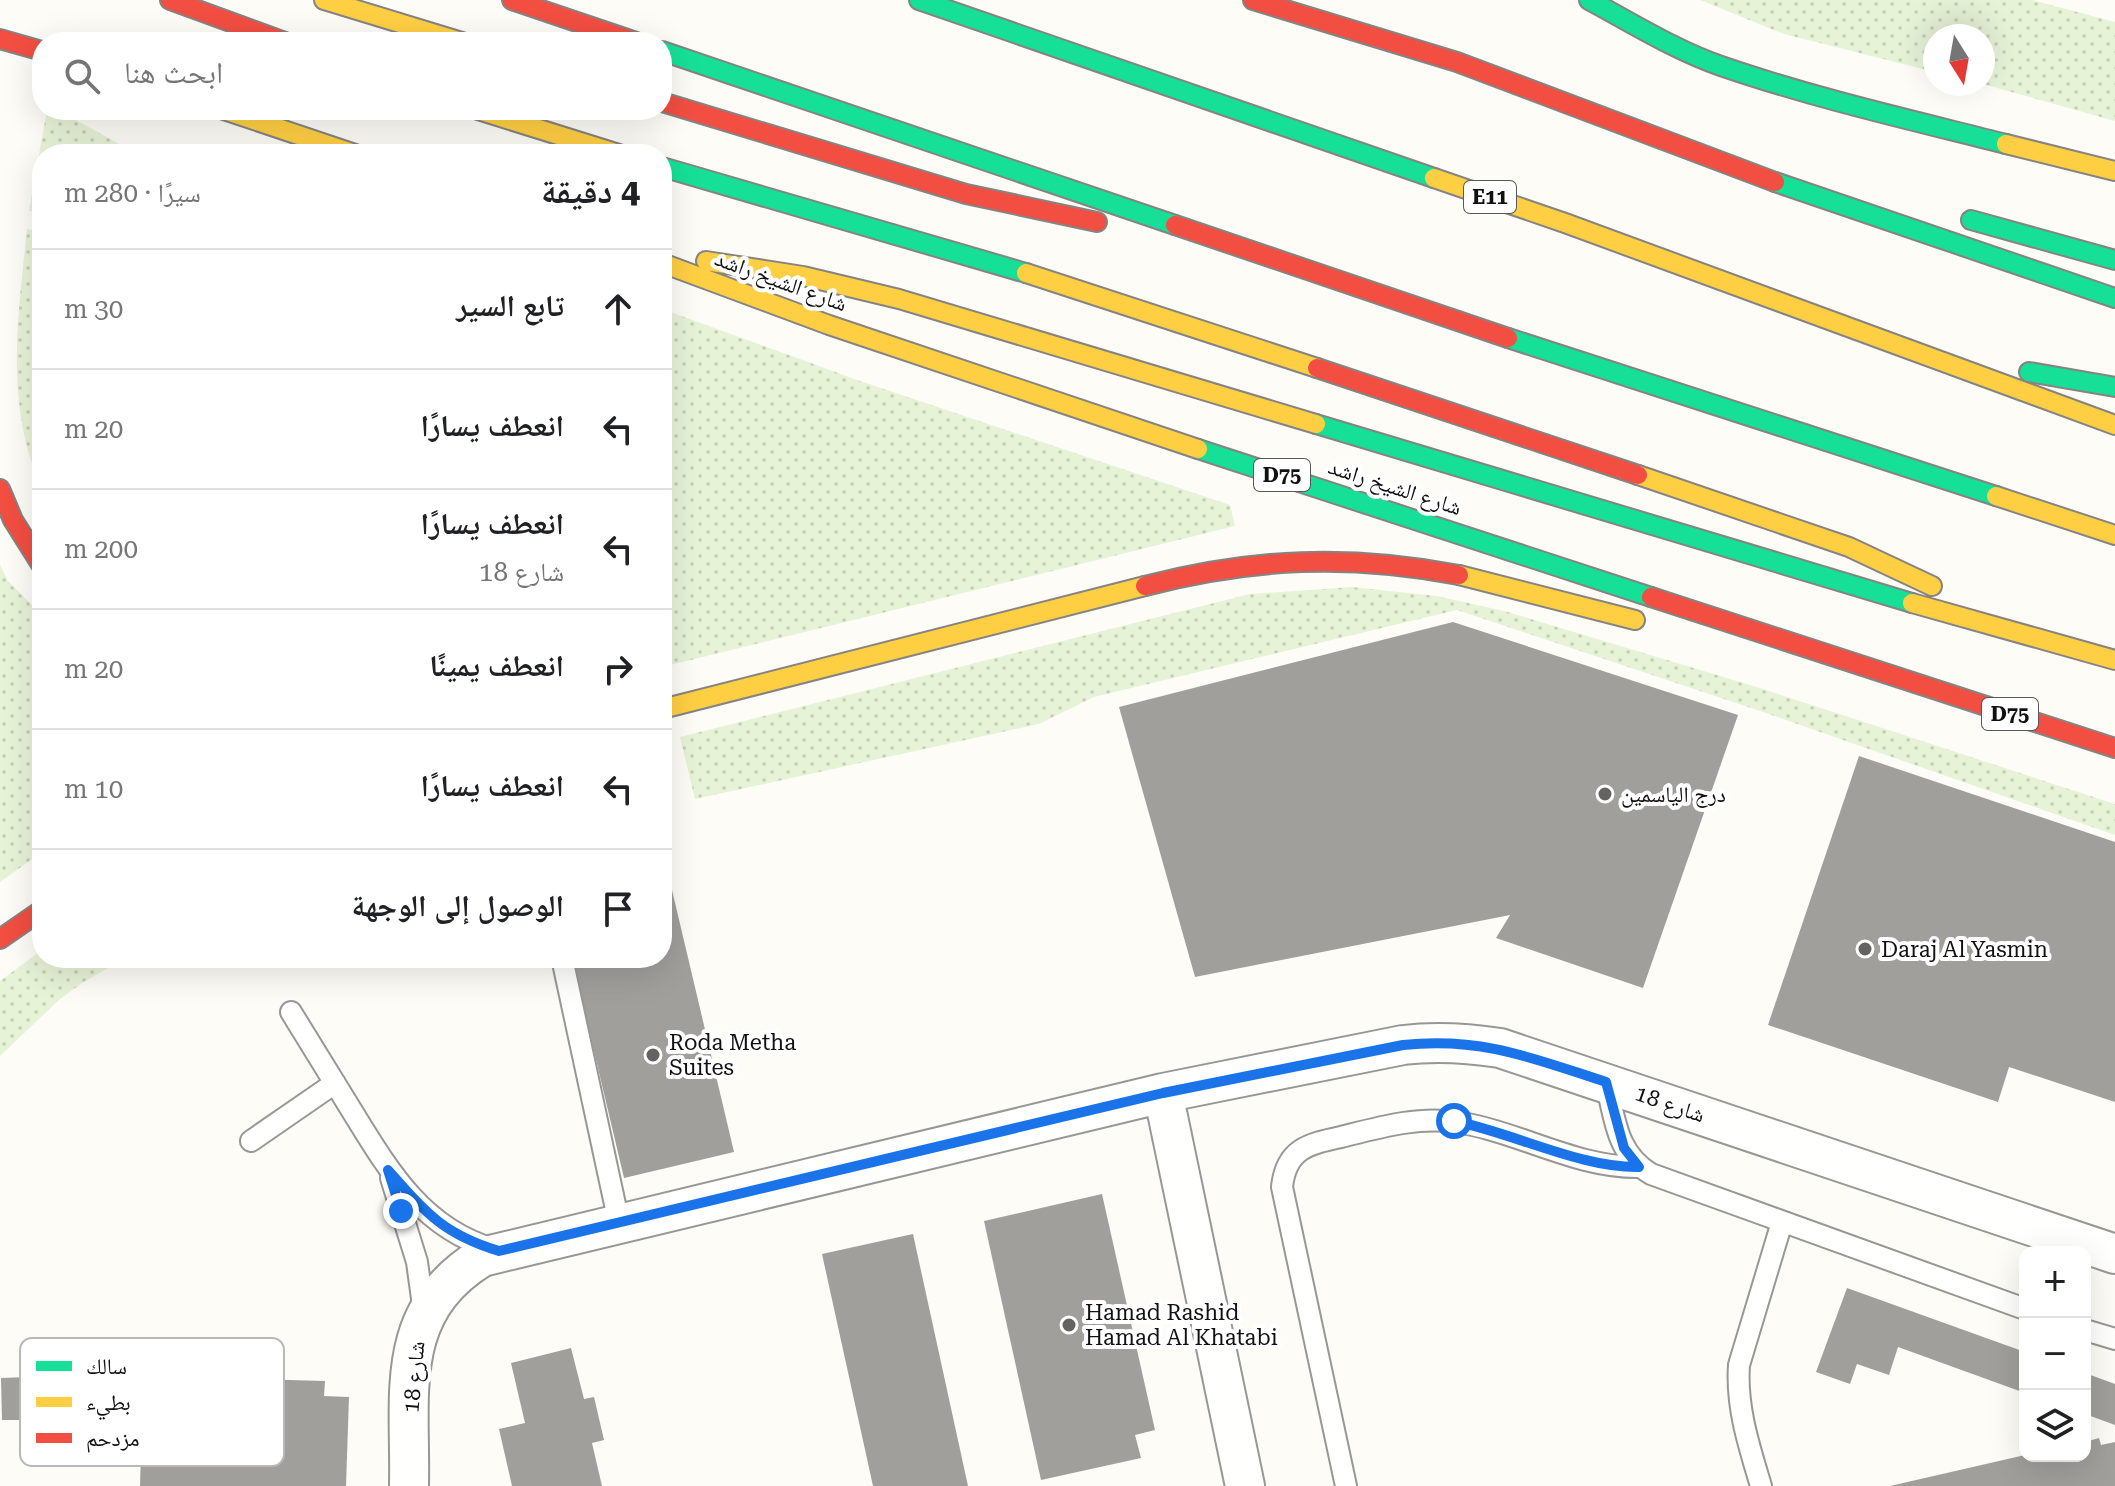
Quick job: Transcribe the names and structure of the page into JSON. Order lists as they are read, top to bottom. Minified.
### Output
{"streets":{"highway":["E11","شارع الشيخ راشد","D75"],"street":["شارع 18"]},"places":["درج الياسمين","Daraj Al Yasmin","Roda Metha Suites","Hamad Rashid Hamad Al Khatabi"],"legend":["سالك","بطيء","مزدحم"],"north":"bottom","page":{"search":"ابحث هنا","heading":["4 دقيقة","سيرًا · 280 m"],"list":[["تابع السير","30 m"],["انعطف يسارًا","20 m"],["انعطف يسارًا","شارع 18","200 m"],["انعطف يمينًا","20 m"],["انعطف يسارًا","10 m"],"الوصول إلى الوجهة"],"map_buttons":["+","−"]}}
